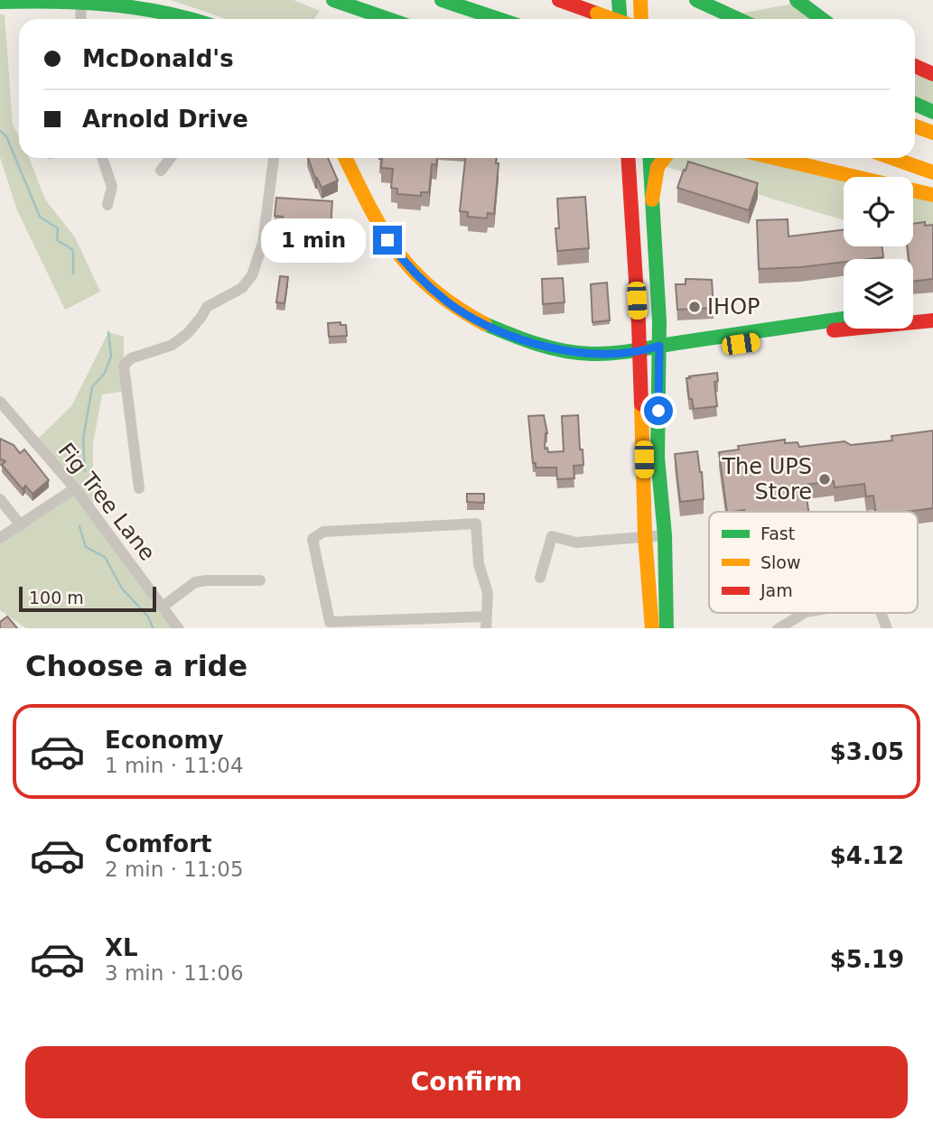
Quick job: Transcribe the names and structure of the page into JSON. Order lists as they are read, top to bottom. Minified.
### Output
{"streets":{"street":["Fig Tree Lane"]},"places":["IHOP","The UPS Store"],"legend":["Fast","Slow","Jam"],"scale_bar":"100 m","page":{"banner":["McDonald's","Arnold Drive"],"bubble":"1 min","scale":"100 m","heading":"Choose a ride","list":[{"name":"Economy","note":"1 min · 11:04","value":"$3.05"},{"name":"Comfort","note":"2 min · 11:05","value":"$4.12"},{"name":"XL","note":"3 min · 11:06","value":"$5.19"}],"buttons":"Confirm"}}
